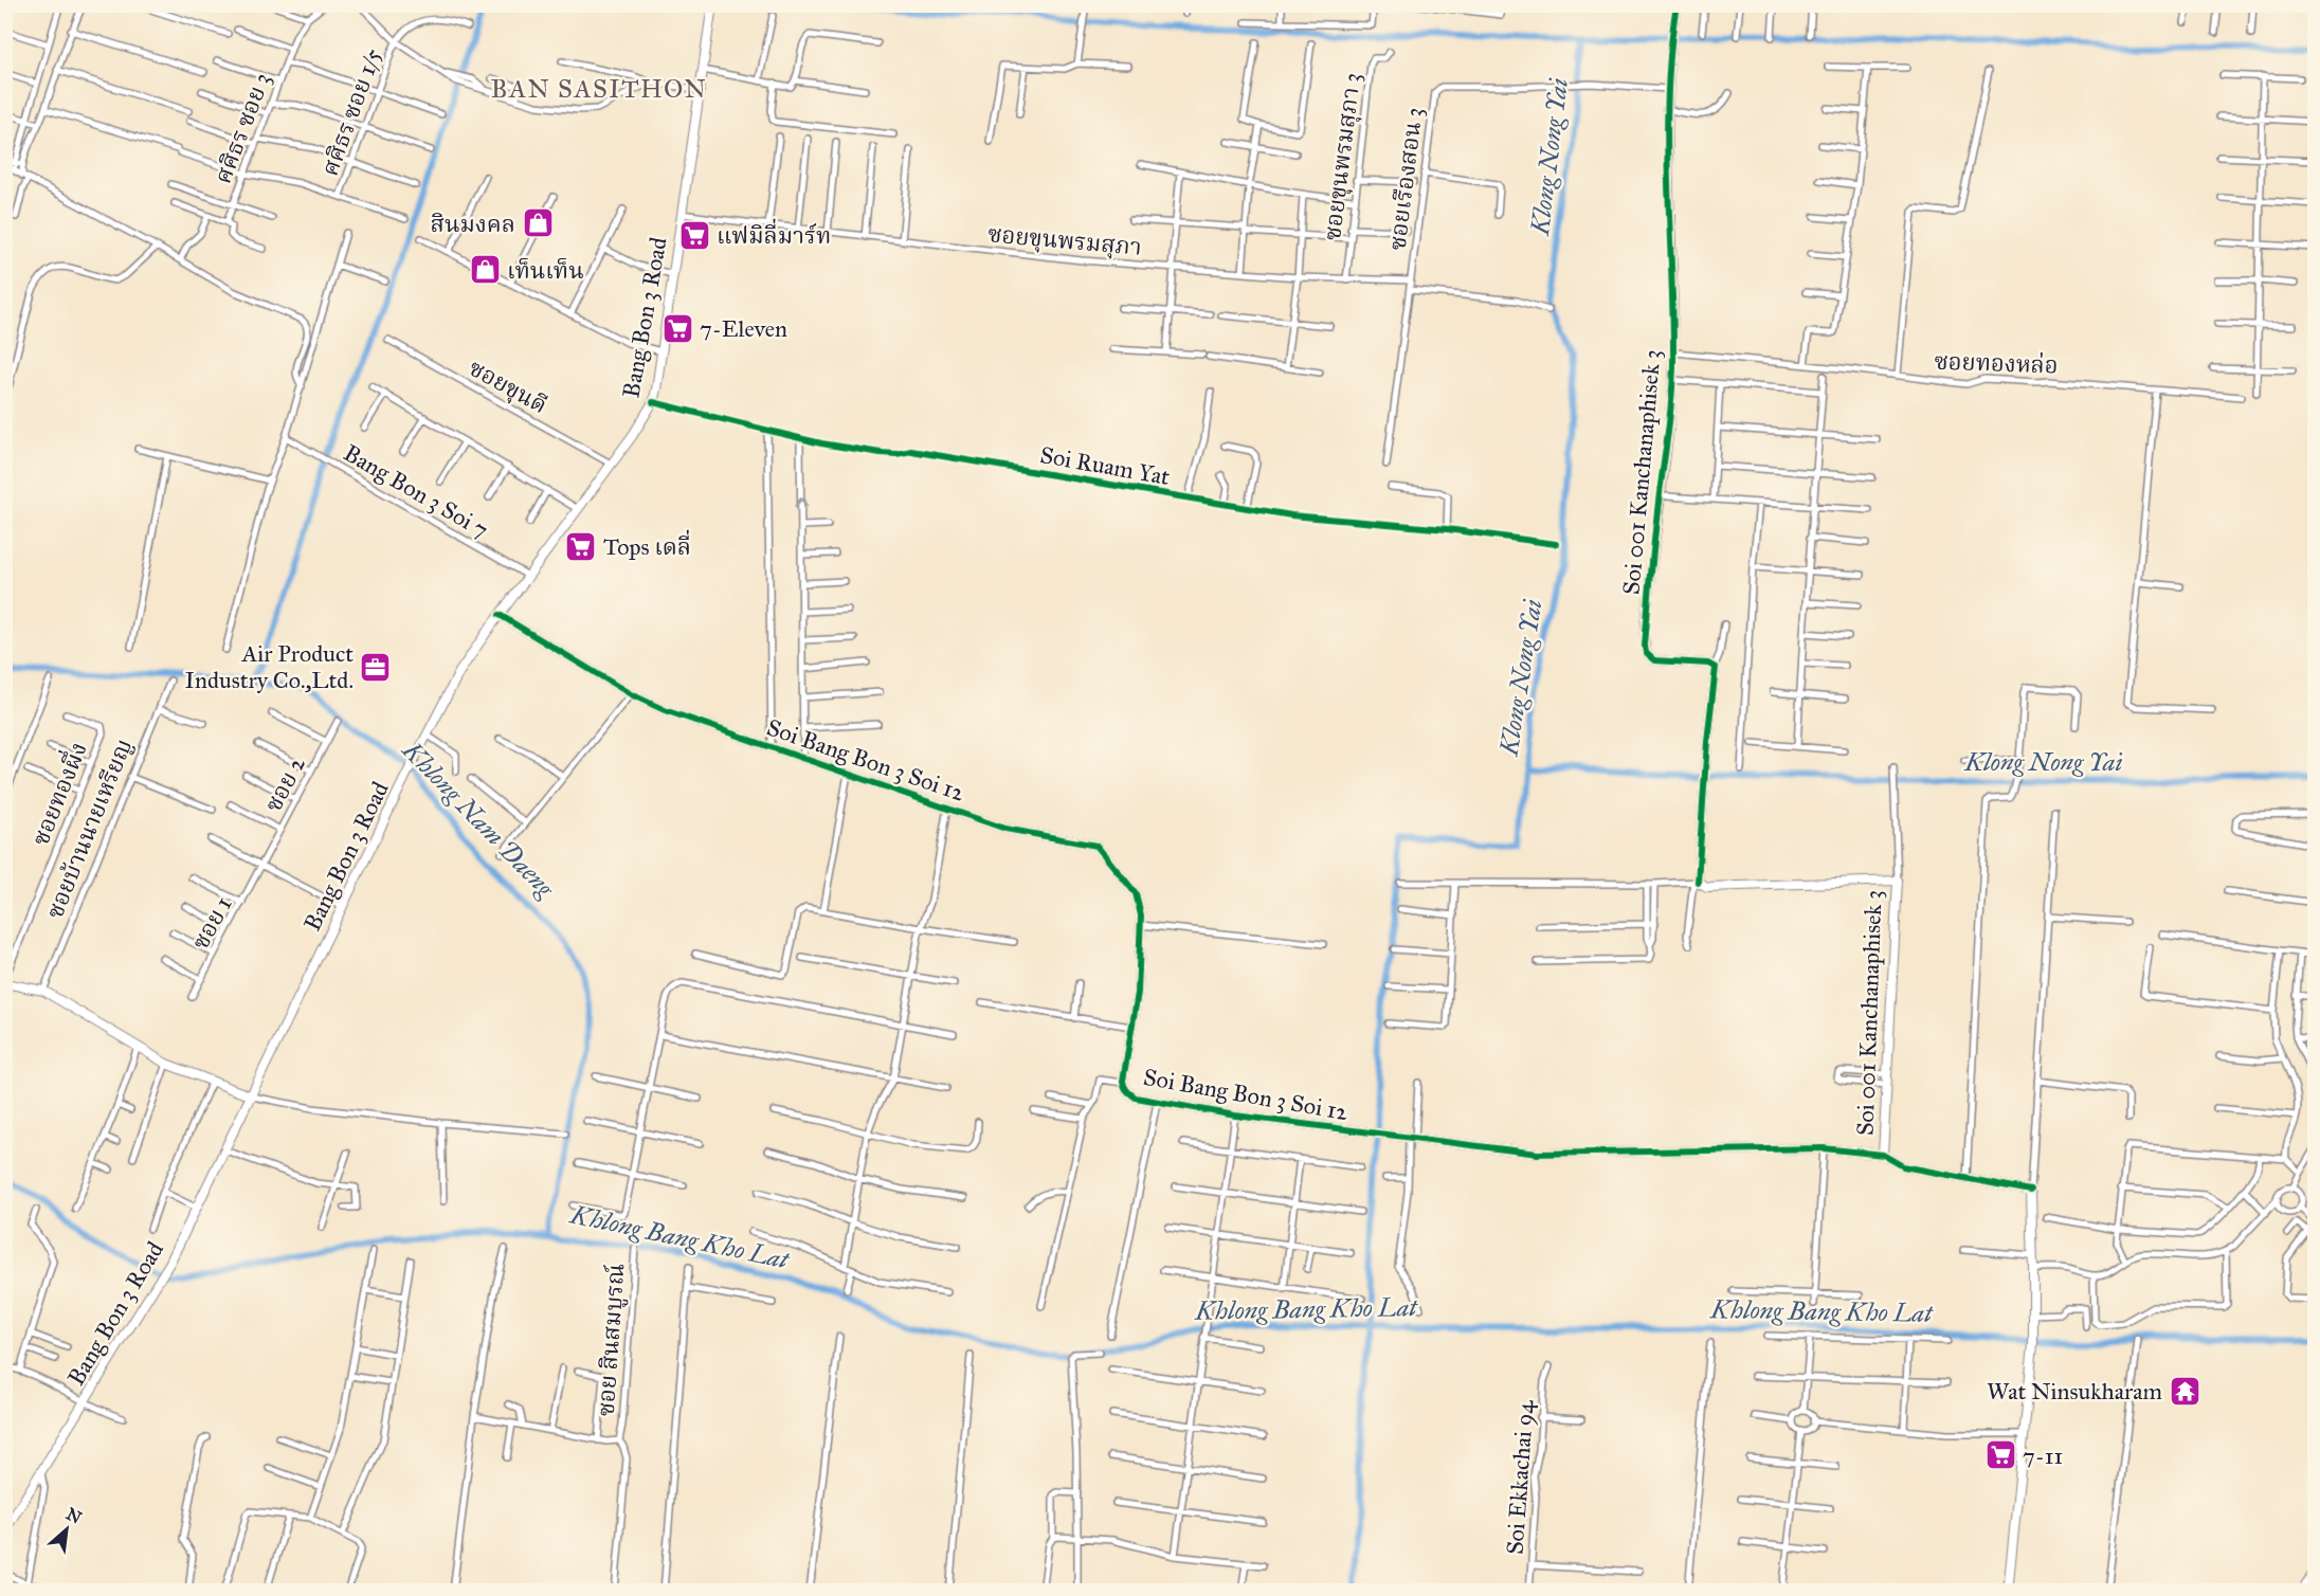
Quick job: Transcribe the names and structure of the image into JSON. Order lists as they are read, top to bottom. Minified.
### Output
{"streets":{"street":["ศศิธร ซอย 1/5","ศศิธร ซอย 3","ซอยขุนพรมสุภา 3","ซอยเรืองสอน 3","ซอยขุนพรมสุภา","Bang Bon 3 Road","ซอยทองหล่อ","ซอยขุนดี","Soi Ruam Yat","Soi 001 Kanchanaphisek 3","Bang Bon 3 Soi 7","Soi Bang Bon 3 Soi 12","ซอย 2","ซอยทองผึ่ง","ซอยบ้านนายเหรียญ","ซอย 1","ซอย สินสมบูรณ์","Soi Ekkachai 94"]},"crossings":[["ซอยขุนพรมสุภา 3","ซอยขุนพรมสุภา"],["ซอยเรืองสอน 3","ซอยขุนพรมสุภา"],["ซอยเรืองสอน 3","Soi 001 Kanchanaphisek 3"],["ซอยขุนพรมสุภา","Bang Bon 3 Road"],["Bang Bon 3 Road","ซอยขุนดี"],["Bang Bon 3 Road","Soi Ruam Yat"],["Bang Bon 3 Road","Bang Bon 3 Soi 7"],["Bang Bon 3 Road","Soi Bang Bon 3 Soi 12"],["ซอยทองหล่อ","Soi 001 Kanchanaphisek 3"],["Soi 001 Kanchanaphisek 3","Soi Bang Bon 3 Soi 12"],["ซอย 2","ซอย 1"]],"districts":["BAN SASITHON"],"water":["Klong Nong Yai","Khlong Nam Daeng","Khlong Bang Kho Lat"],"places":{"shop":["สินมงคล","เท็นเท็น"],"supermarket":["แฟมิลี่มาร์ท","7-Eleven","Tops เดลี่","7-11"],"office":["Air Product Industry Co.,Ltd."],"temple":["Wat Ninsukharam"]},"north":"top right"}
